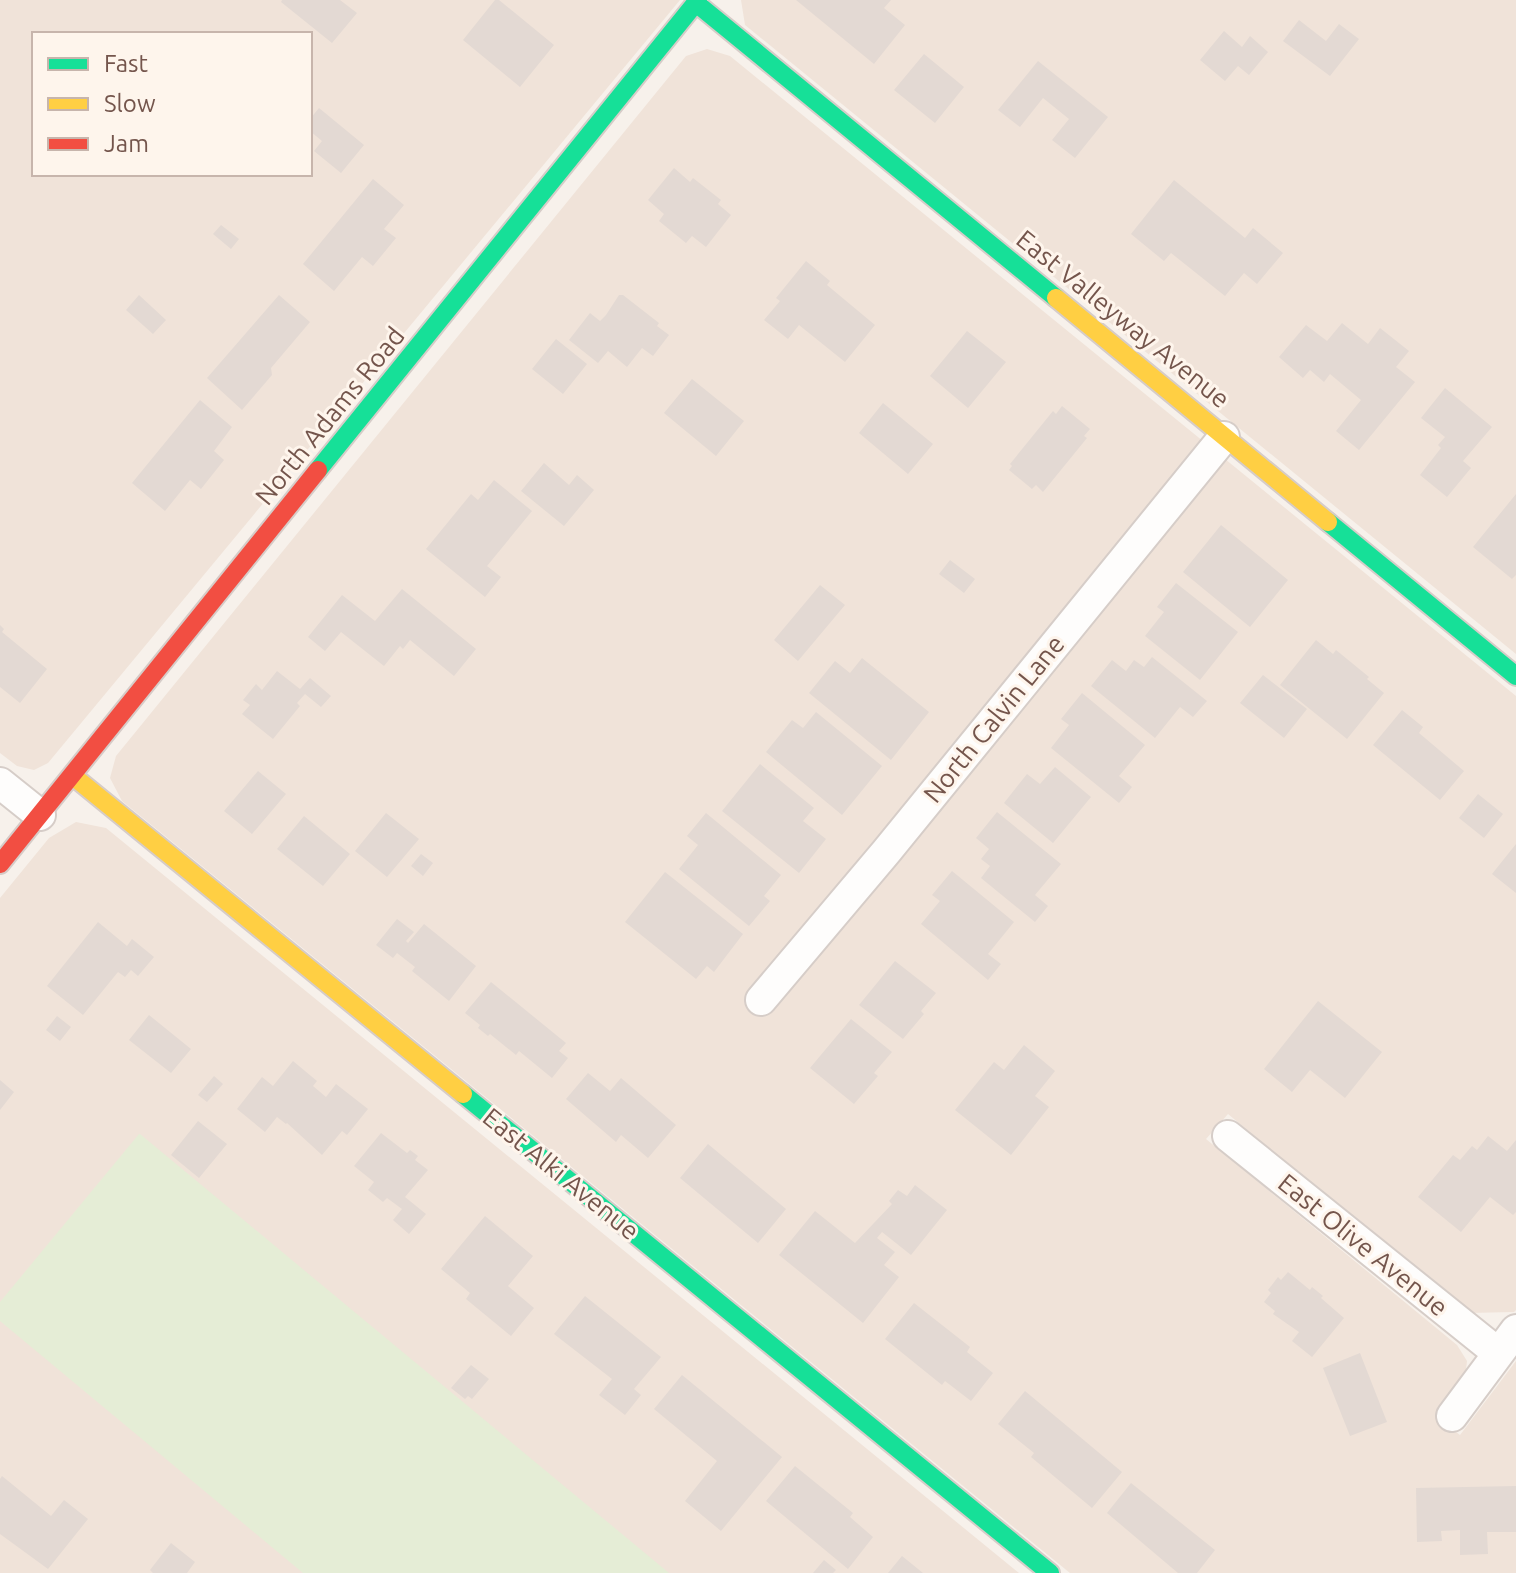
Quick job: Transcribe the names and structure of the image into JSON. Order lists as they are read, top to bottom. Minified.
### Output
{"streets":{"street":["East Valleyway Avenue","North Adams Road","North Calvin Lane","East Alki Avenue","East Olive Avenue"]},"crossings":[["East Valleyway Avenue","North Adams Road"],["East Valleyway Avenue","North Calvin Lane"],["North Adams Road","East Alki Avenue"]],"legend":["Fast","Slow","Jam"]}
